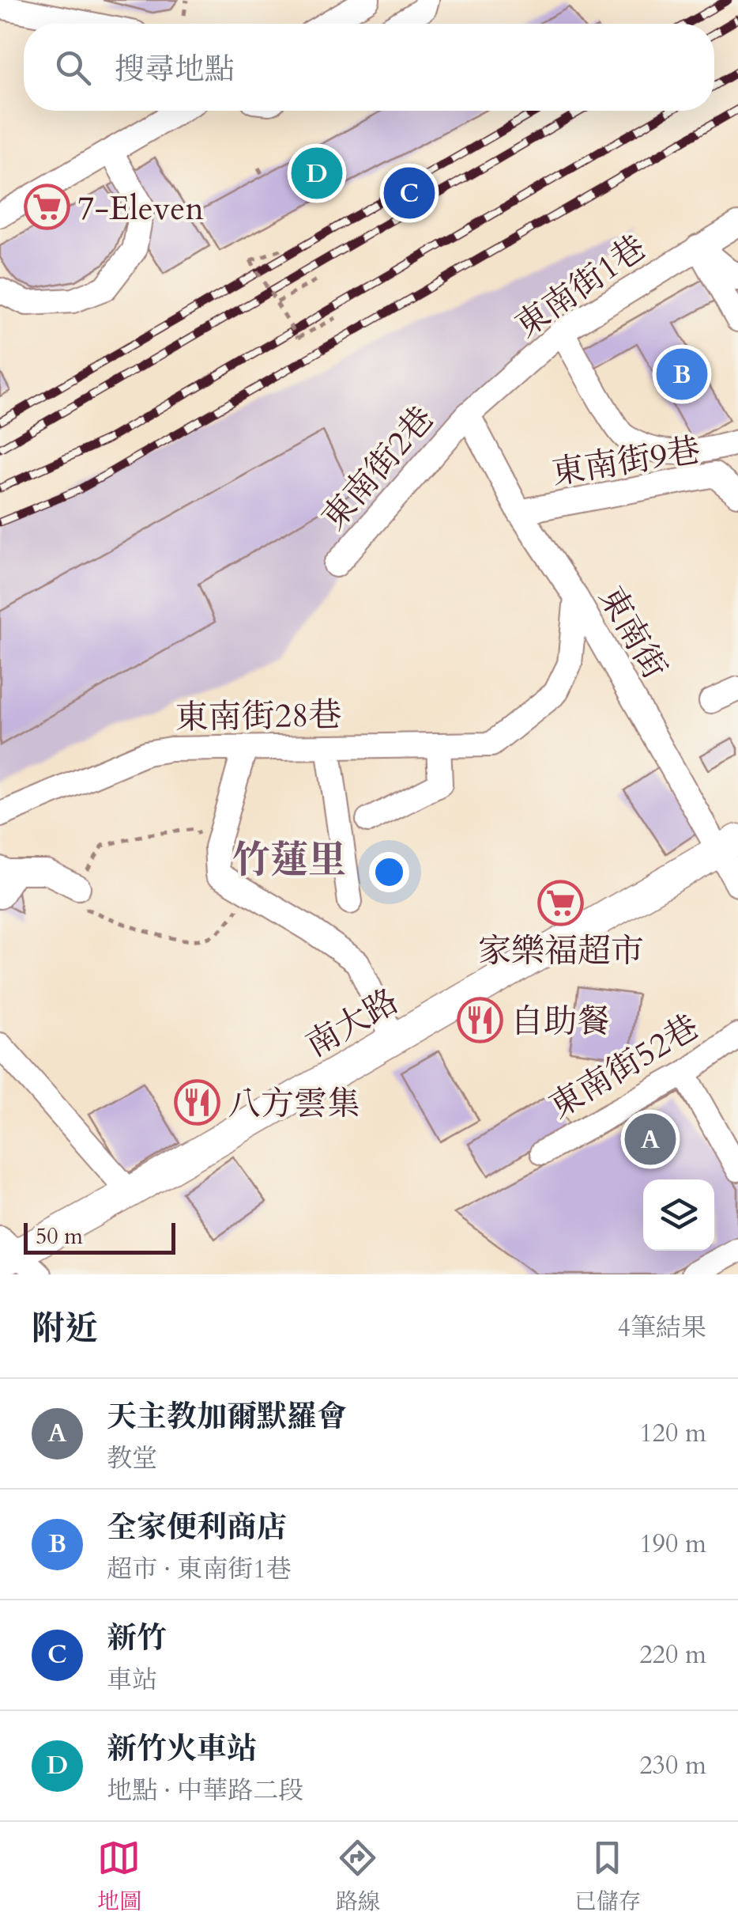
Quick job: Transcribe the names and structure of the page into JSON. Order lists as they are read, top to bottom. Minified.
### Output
{"streets":{"main road":["南大路"],"street":["東南街1巷","東南街9巷","東南街2巷","東南街","東南街28巷","東南街52巷"]},"crossings":[["東南街1巷","東南街2巷"],["東南街1巷","東南街"],["東南街9巷","東南街"],["東南街2巷","東南街"],["東南街","東南街28巷"],["東南街","南大路"]],"districts":["竹蓮里"],"places":{"supermarket":["7-Eleven","家樂福超市"],"restaurant":["自助餐","八方雲集"]},"scale_bar":"50 m","page":{"search":"搜尋地點","pins":["D","C","B","A"],"scale":"50 m","heading":["附近","4筆結果"],"list":[{"mark":"A","name":"天主教加爾默羅會","note":"教堂","value":"120 m"},{"mark":"B","name":"全家便利商店","note":"超市 · 東南街1巷","value":"190 m"},{"mark":"C","name":"新竹","note":"車站","value":"220 m"},{"mark":"D","name":"新竹火車站","note":"地點 · 中華路二段","value":"230 m"}],"nav":["地圖","路線","已儲存"]}}
